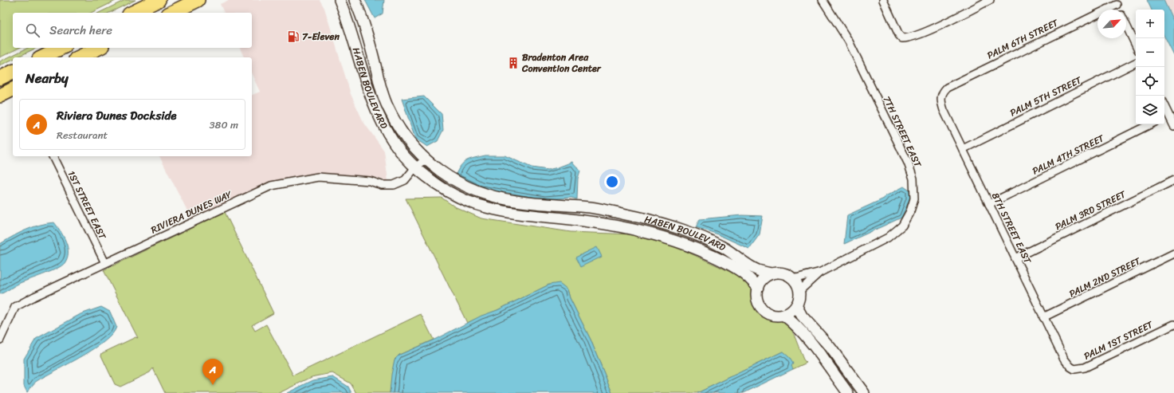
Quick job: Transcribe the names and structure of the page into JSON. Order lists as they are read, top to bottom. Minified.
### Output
{"streets":{"street":["PALM 6TH STREET","HABEN BOULEVARD","PALM 5TH STREET","7TH STREET EAST","PALM 4TH STREET","1ST STREET EAST","PALM 3RD STREET","RIVIERA DUNES WAY","8TH STREET EAST","PALM 2ND STREET","PALM 1ST STREET"]},"crossings":[["PALM 6TH STREET","8TH STREET EAST"],["HABEN BOULEVARD","7TH STREET EAST"],["HABEN BOULEVARD","RIVIERA DUNES WAY"],["PALM 5TH STREET","8TH STREET EAST"],["PALM 4TH STREET","8TH STREET EAST"],["1ST STREET EAST","RIVIERA DUNES WAY"],["PALM 3RD STREET","8TH STREET EAST"],["8TH STREET EAST","PALM 2ND STREET"],["8TH STREET EAST","PALM 1ST STREET"]],"places":{"fuel station":["7-Eleven"],"building":["Bradenton Area Convention Center"]},"north":"top right","page":{"map_buttons":["+","−"],"search":"Search here","heading":"Nearby","list":[{"mark":"A","name":"Riviera Dunes Dockside","note":"Restaurant","value":"380 m"}],"pins":"A"}}
